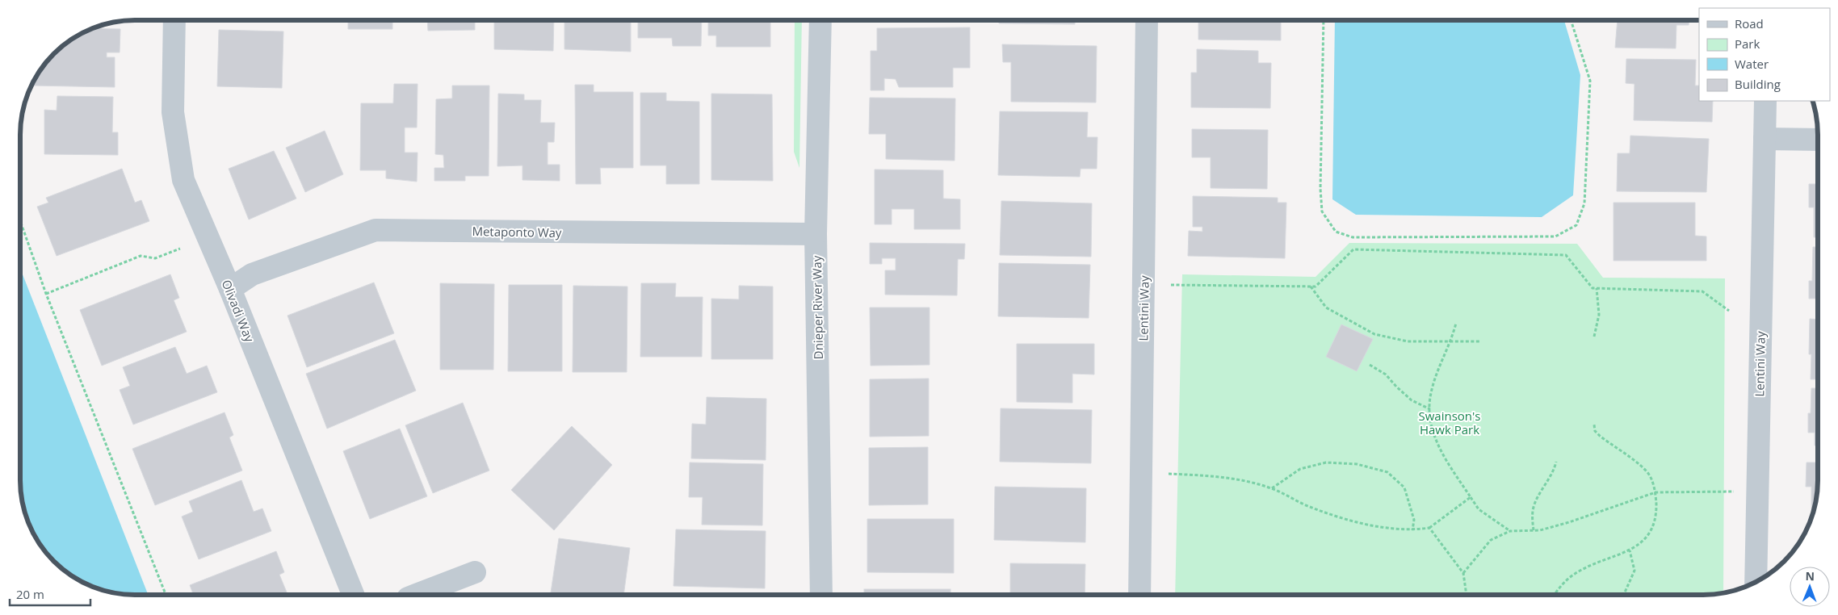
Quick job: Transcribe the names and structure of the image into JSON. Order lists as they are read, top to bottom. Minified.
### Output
{"streets":{"street":["Metaponto Way","Dnieper River Way","Lentini Way","Olivadi Way"]},"crossings":[["Metaponto Way","Dnieper River Way"],["Metaponto Way","Olivadi Way"]],"parks":["Swainson's Hawk Park"],"legend":["Road","Park","Water","Building"],"scale_bar":"20 m","north":"top"}
